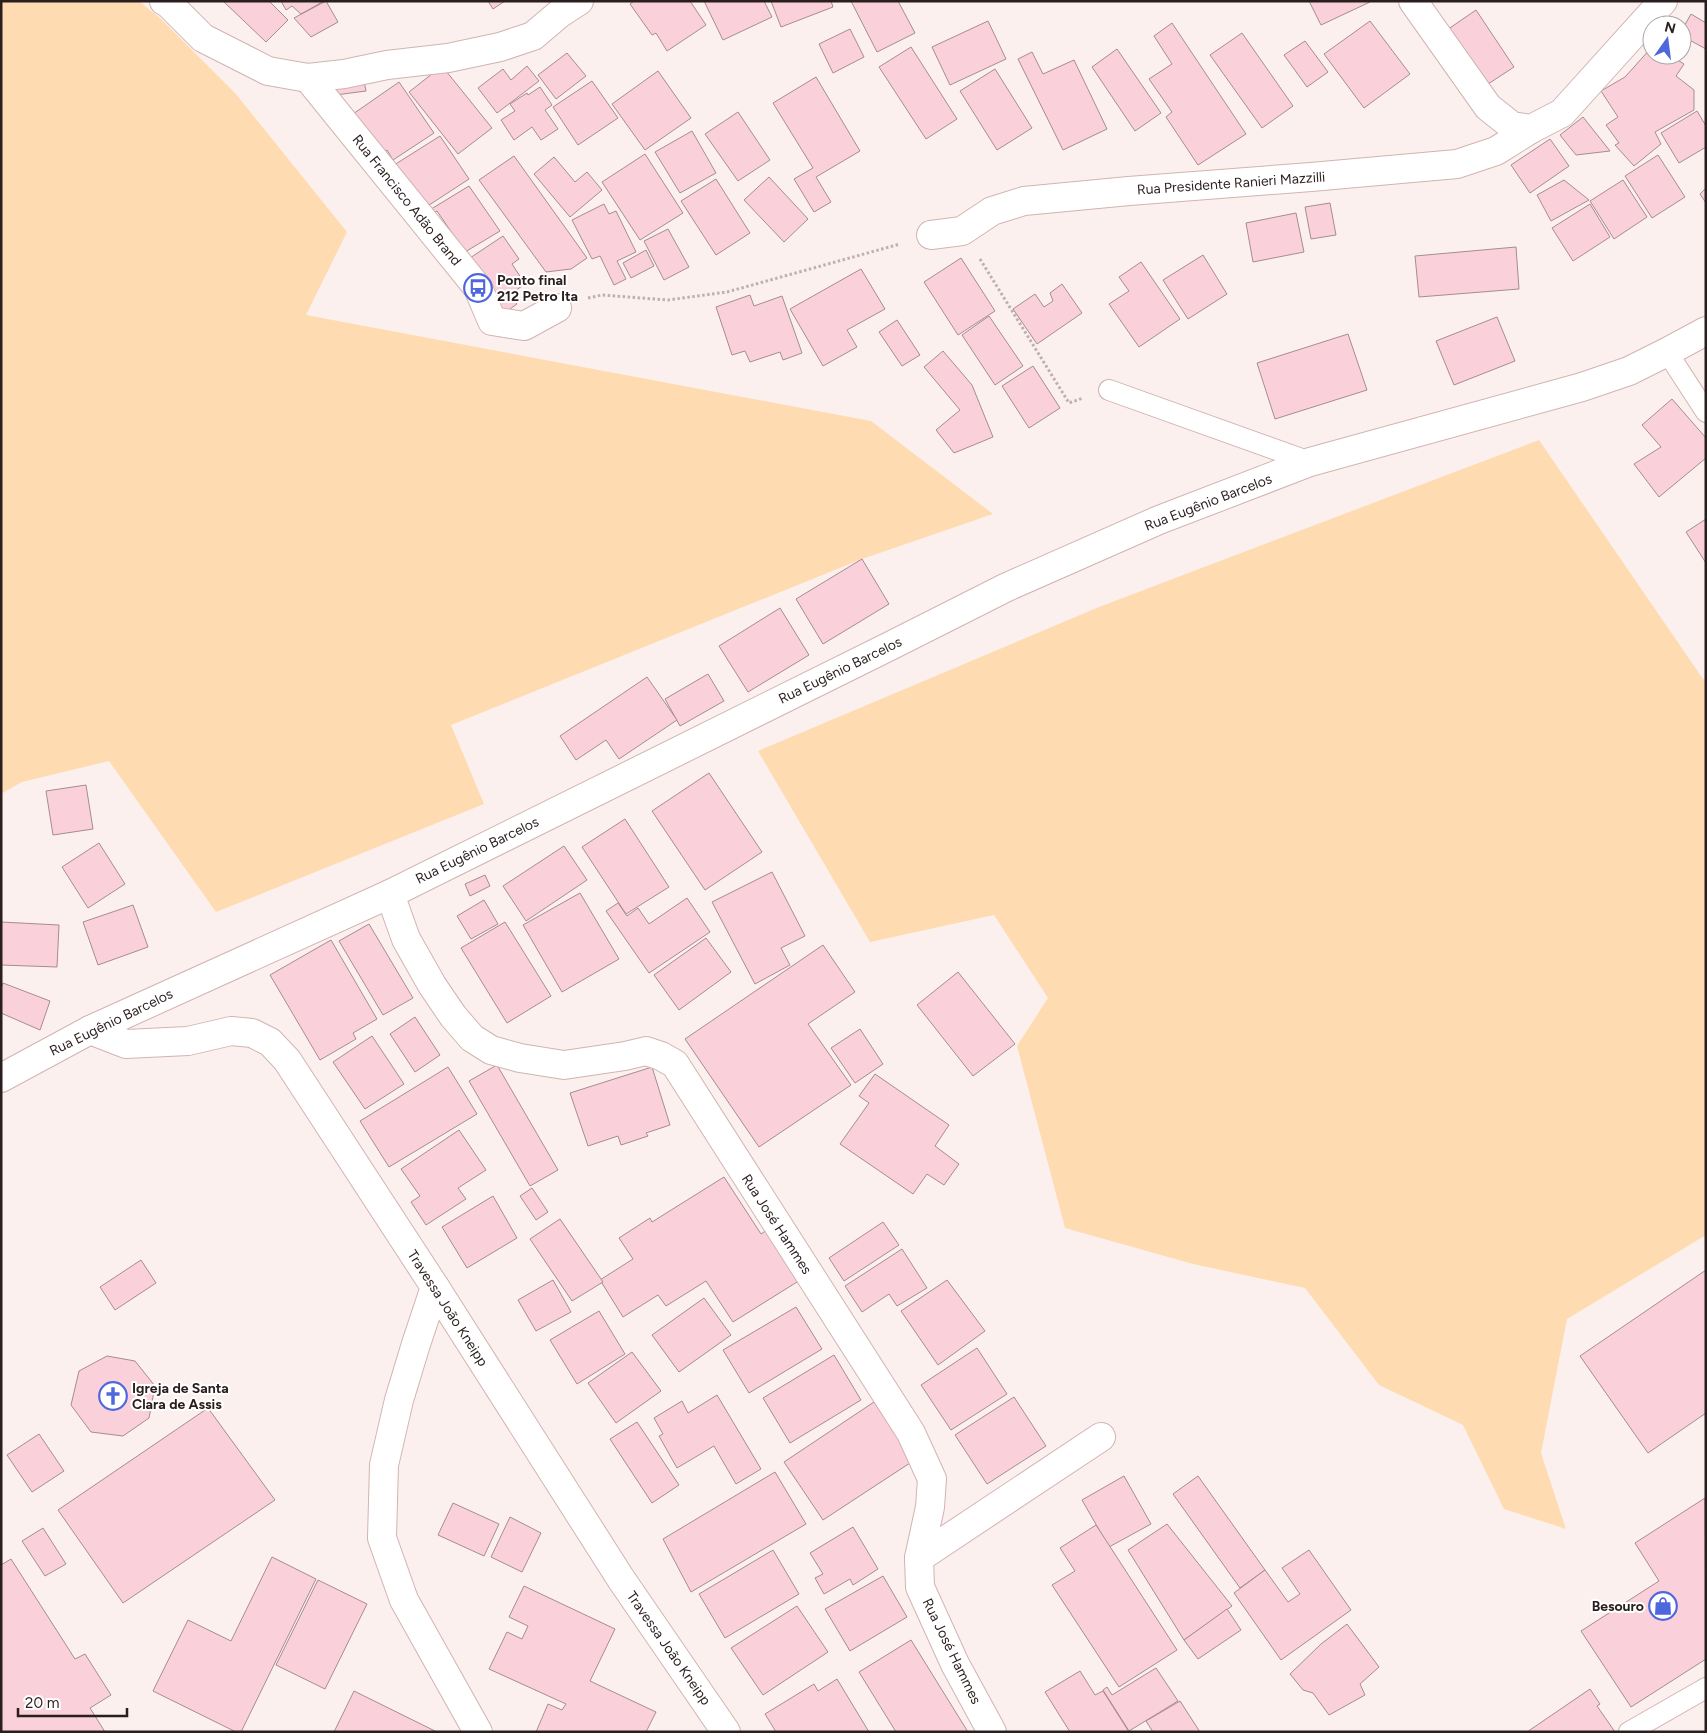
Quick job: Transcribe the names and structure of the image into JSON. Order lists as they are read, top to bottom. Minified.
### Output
{"streets":{"street":["Rua Presidente Ranieri Mazzilli","Rua Francisco Adão Brand","Rua Eugênio Barcelos","Rua José Hammes","Travessa João Kneipp"]},"crossings":[["Rua Eugênio Barcelos","Rua José Hammes"],["Rua Eugênio Barcelos","Travessa João Kneipp"]],"places":{"bus stop":["Ponto final 212 Petro Ita"],"church":["Igreja de Santa Clara de Assis"],"shop":["Besouro"]},"scale_bar":"20 m","north":"top"}
